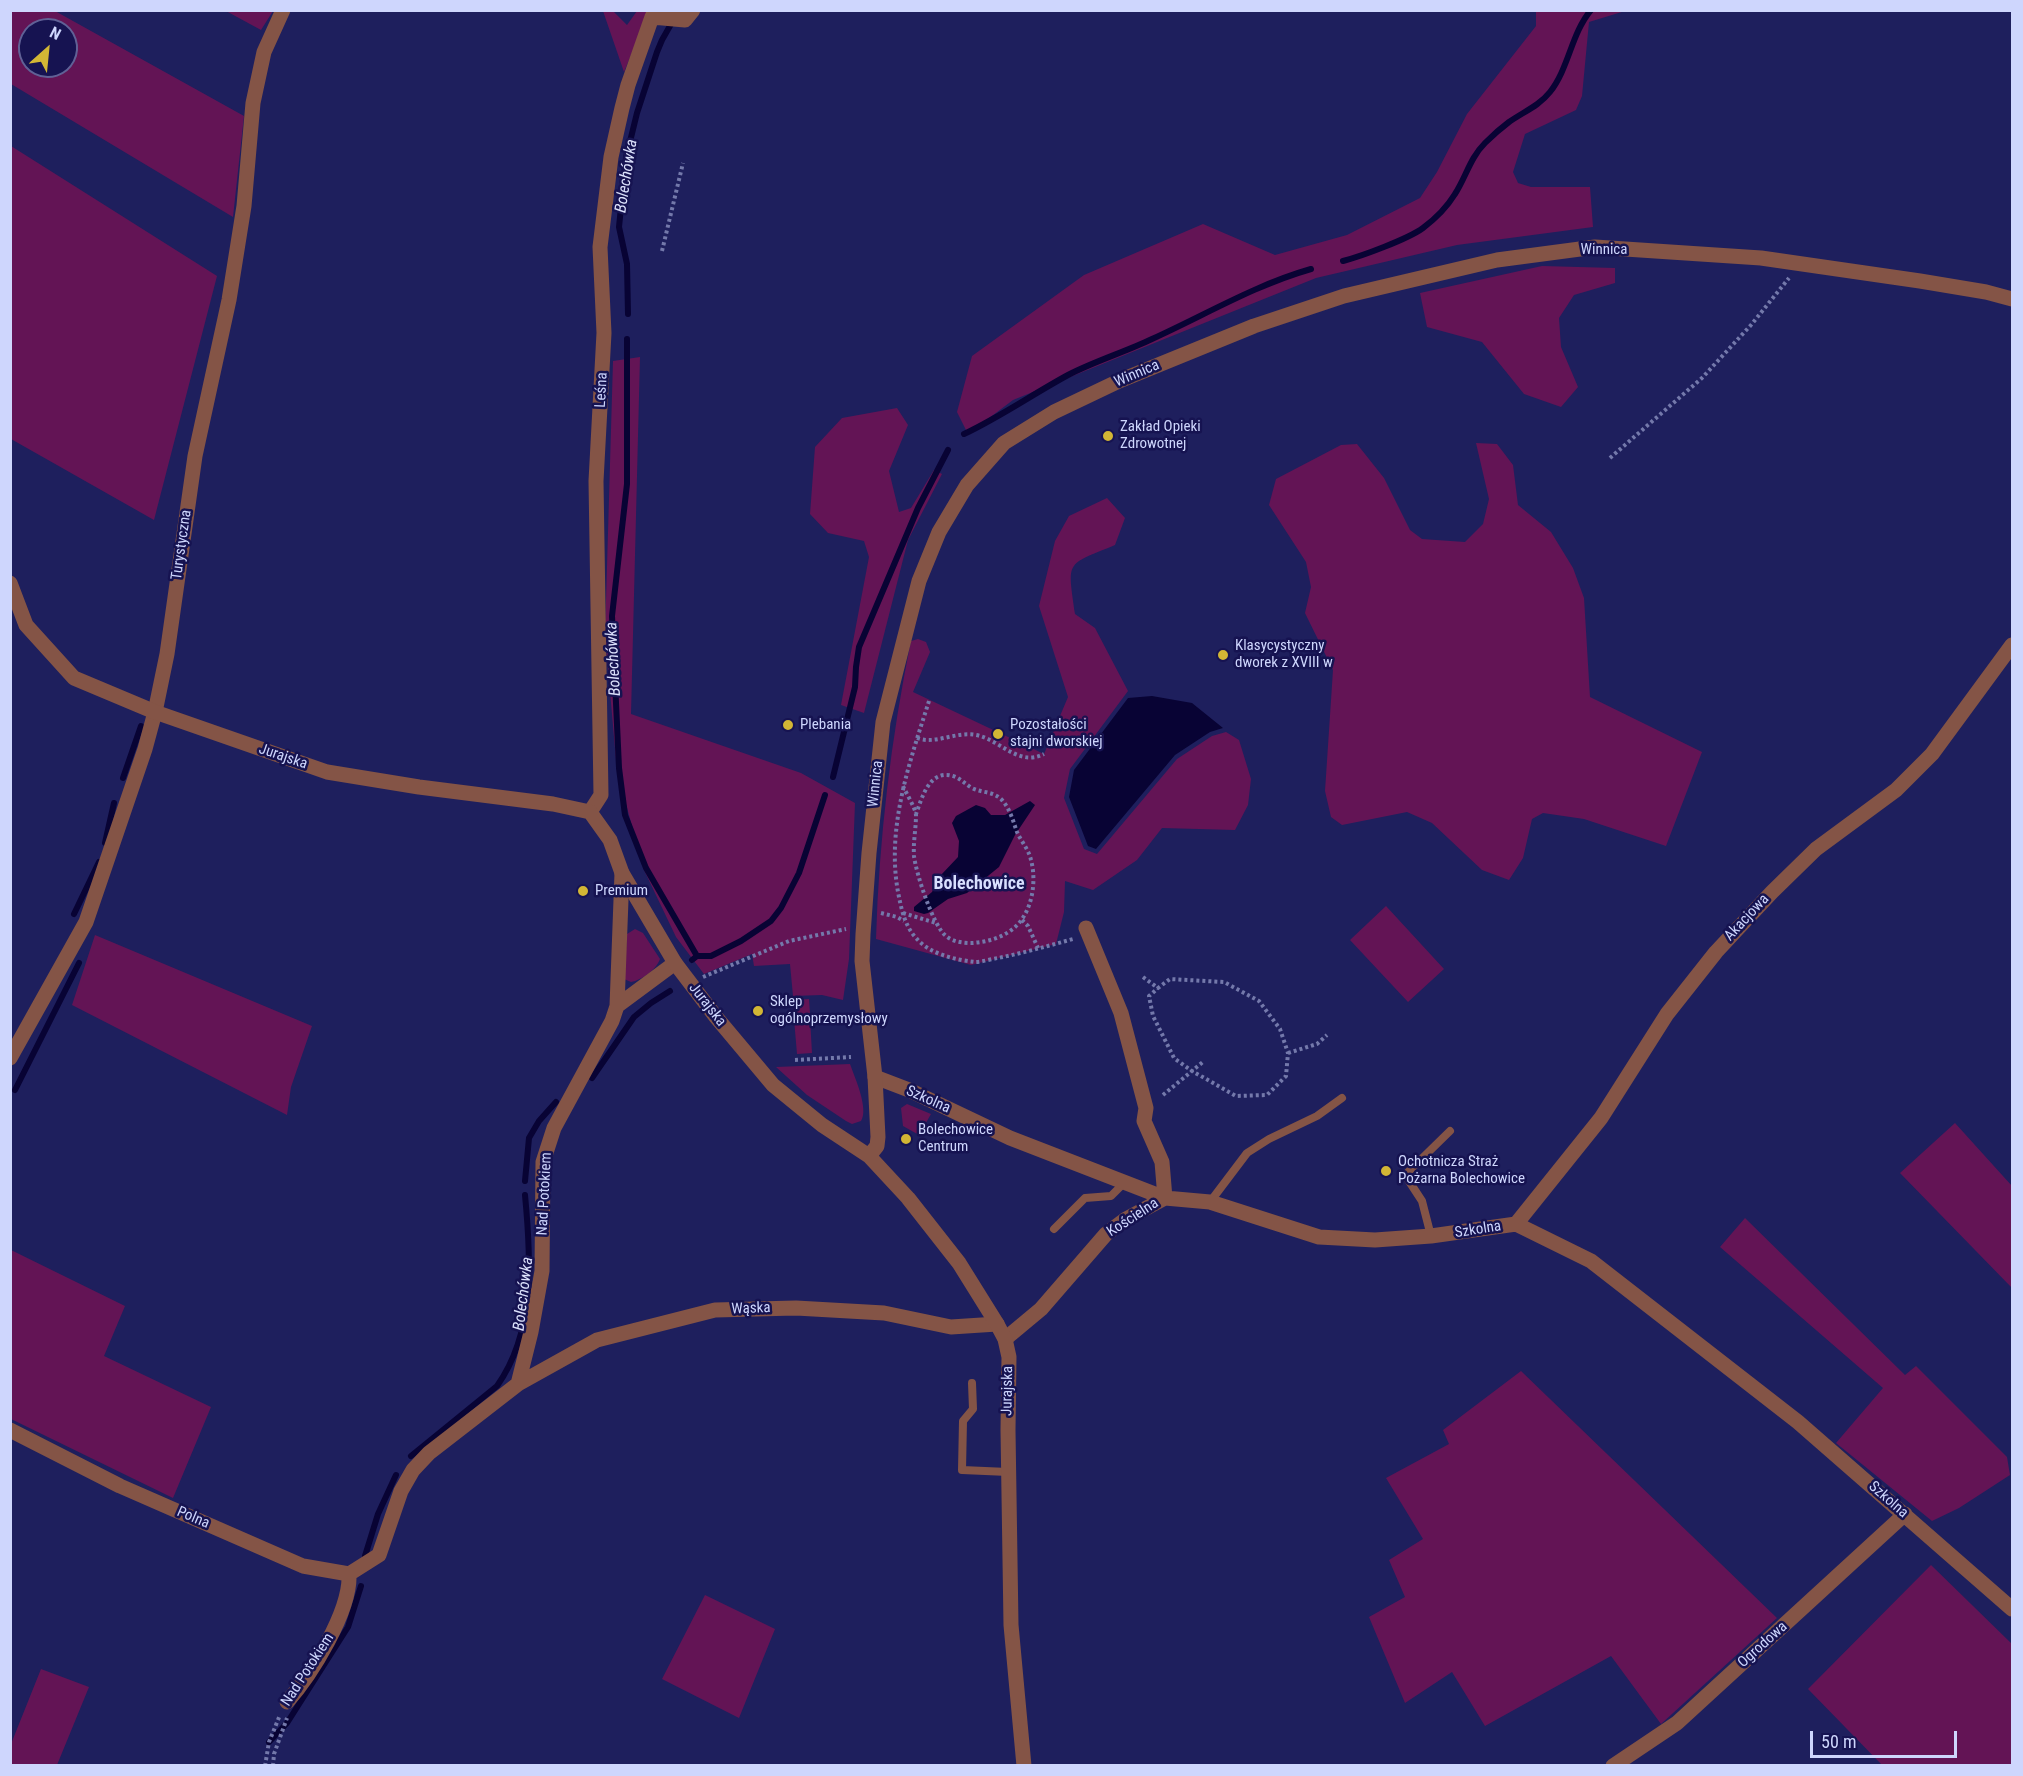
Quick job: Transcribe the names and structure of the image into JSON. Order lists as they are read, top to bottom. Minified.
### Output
{"streets":{"street":["Winnica","Leśna","Turystyczna","Jurajska","Akacjowa","Szkolna","Nad Potokiem","Kościelna","Wąska","Polna","Ogrodowa"]},"crossings":[["Winnica","Jurajska"],["Winnica","Szkolna"],["Leśna","Jurajska"],["Turystyczna","Jurajska"],["Jurajska","Nad Potokiem"],["Jurajska","Kościelna"],["Jurajska","Wąska"],["Akacjowa","Szkolna"],["Szkolna","Kościelna"],["Szkolna","Ogrodowa"],["Nad Potokiem","Wąska"],["Nad Potokiem","Polna"]],"districts":["Bolechowice"],"water":["Bolechówka"],"places":["Zakład Opieki Zdrowotnej","Klasycystyczny dworek z XVIII w","Plebania","Pozostałości stajni dworskiej","Premium","Sklep ogólnoprzemysłowy","Bolechowice Centrum","Ochotnicza Straż Pożarna Bolechowice"],"scale_bar":"50 m","north":"top right"}
